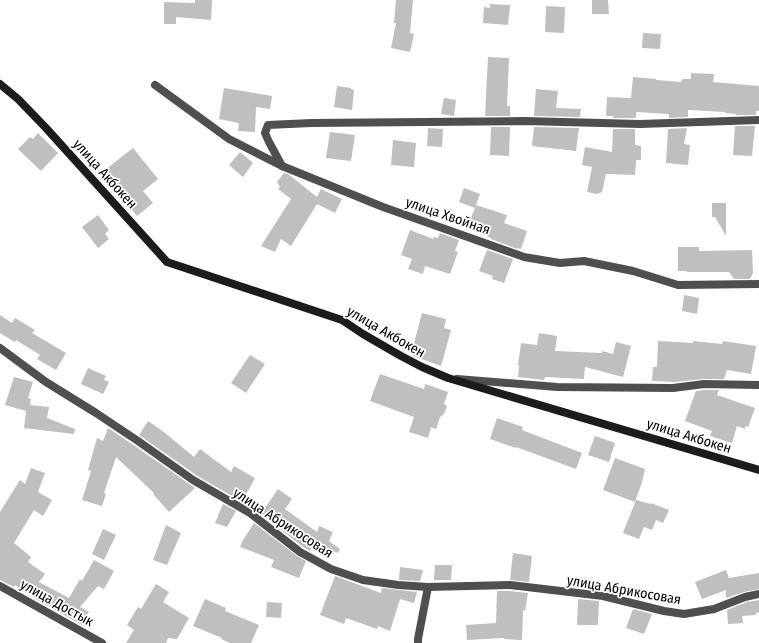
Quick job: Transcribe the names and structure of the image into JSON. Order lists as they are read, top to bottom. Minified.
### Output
{"streets":{"street":["улица Акбокен","улица Хвойная","улица Абрикосовая","улица Достык"]}}
